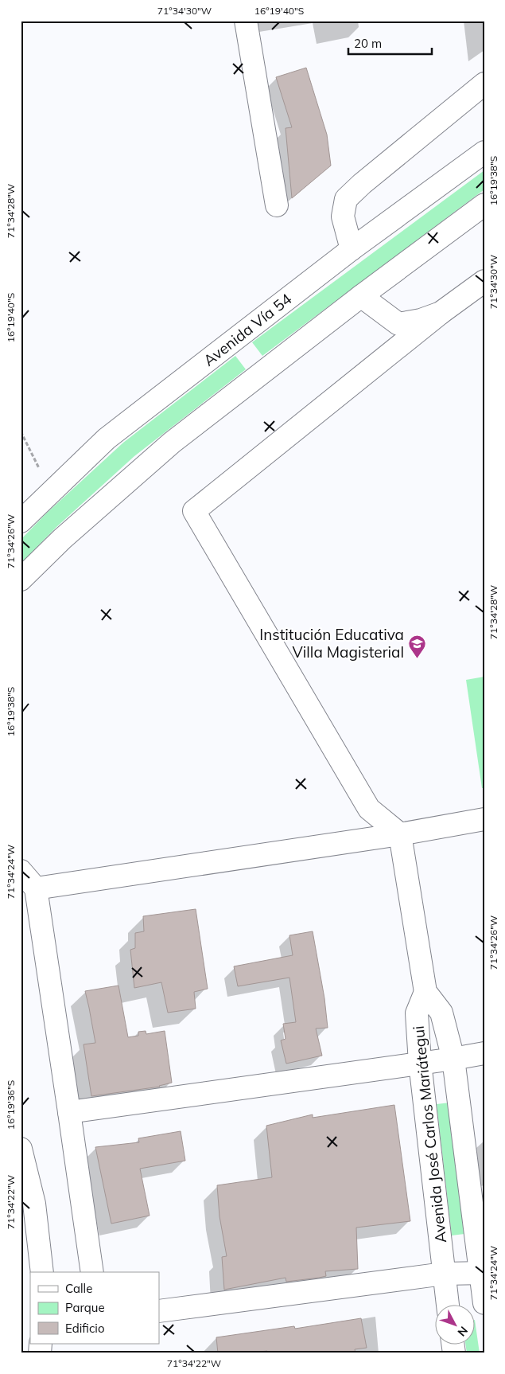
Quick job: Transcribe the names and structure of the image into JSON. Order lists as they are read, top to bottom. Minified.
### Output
{"streets":{"street":["Avenida Vía 54","Avenida José Carlos Mariátegui"]},"places":{"school or university":["Institución Educativa Villa Magisterial"]},"legend":["Calle","Parque","Edificio"],"scale_bar":"20 m","north":"bottom right","coordinates":["71°34'30\"W","16°19'40\"S","16°19'38\"S","71°34'28\"W","71°34'26\"W","71°34'24\"W","16°19'36\"S","71°34'22\"W"]}
